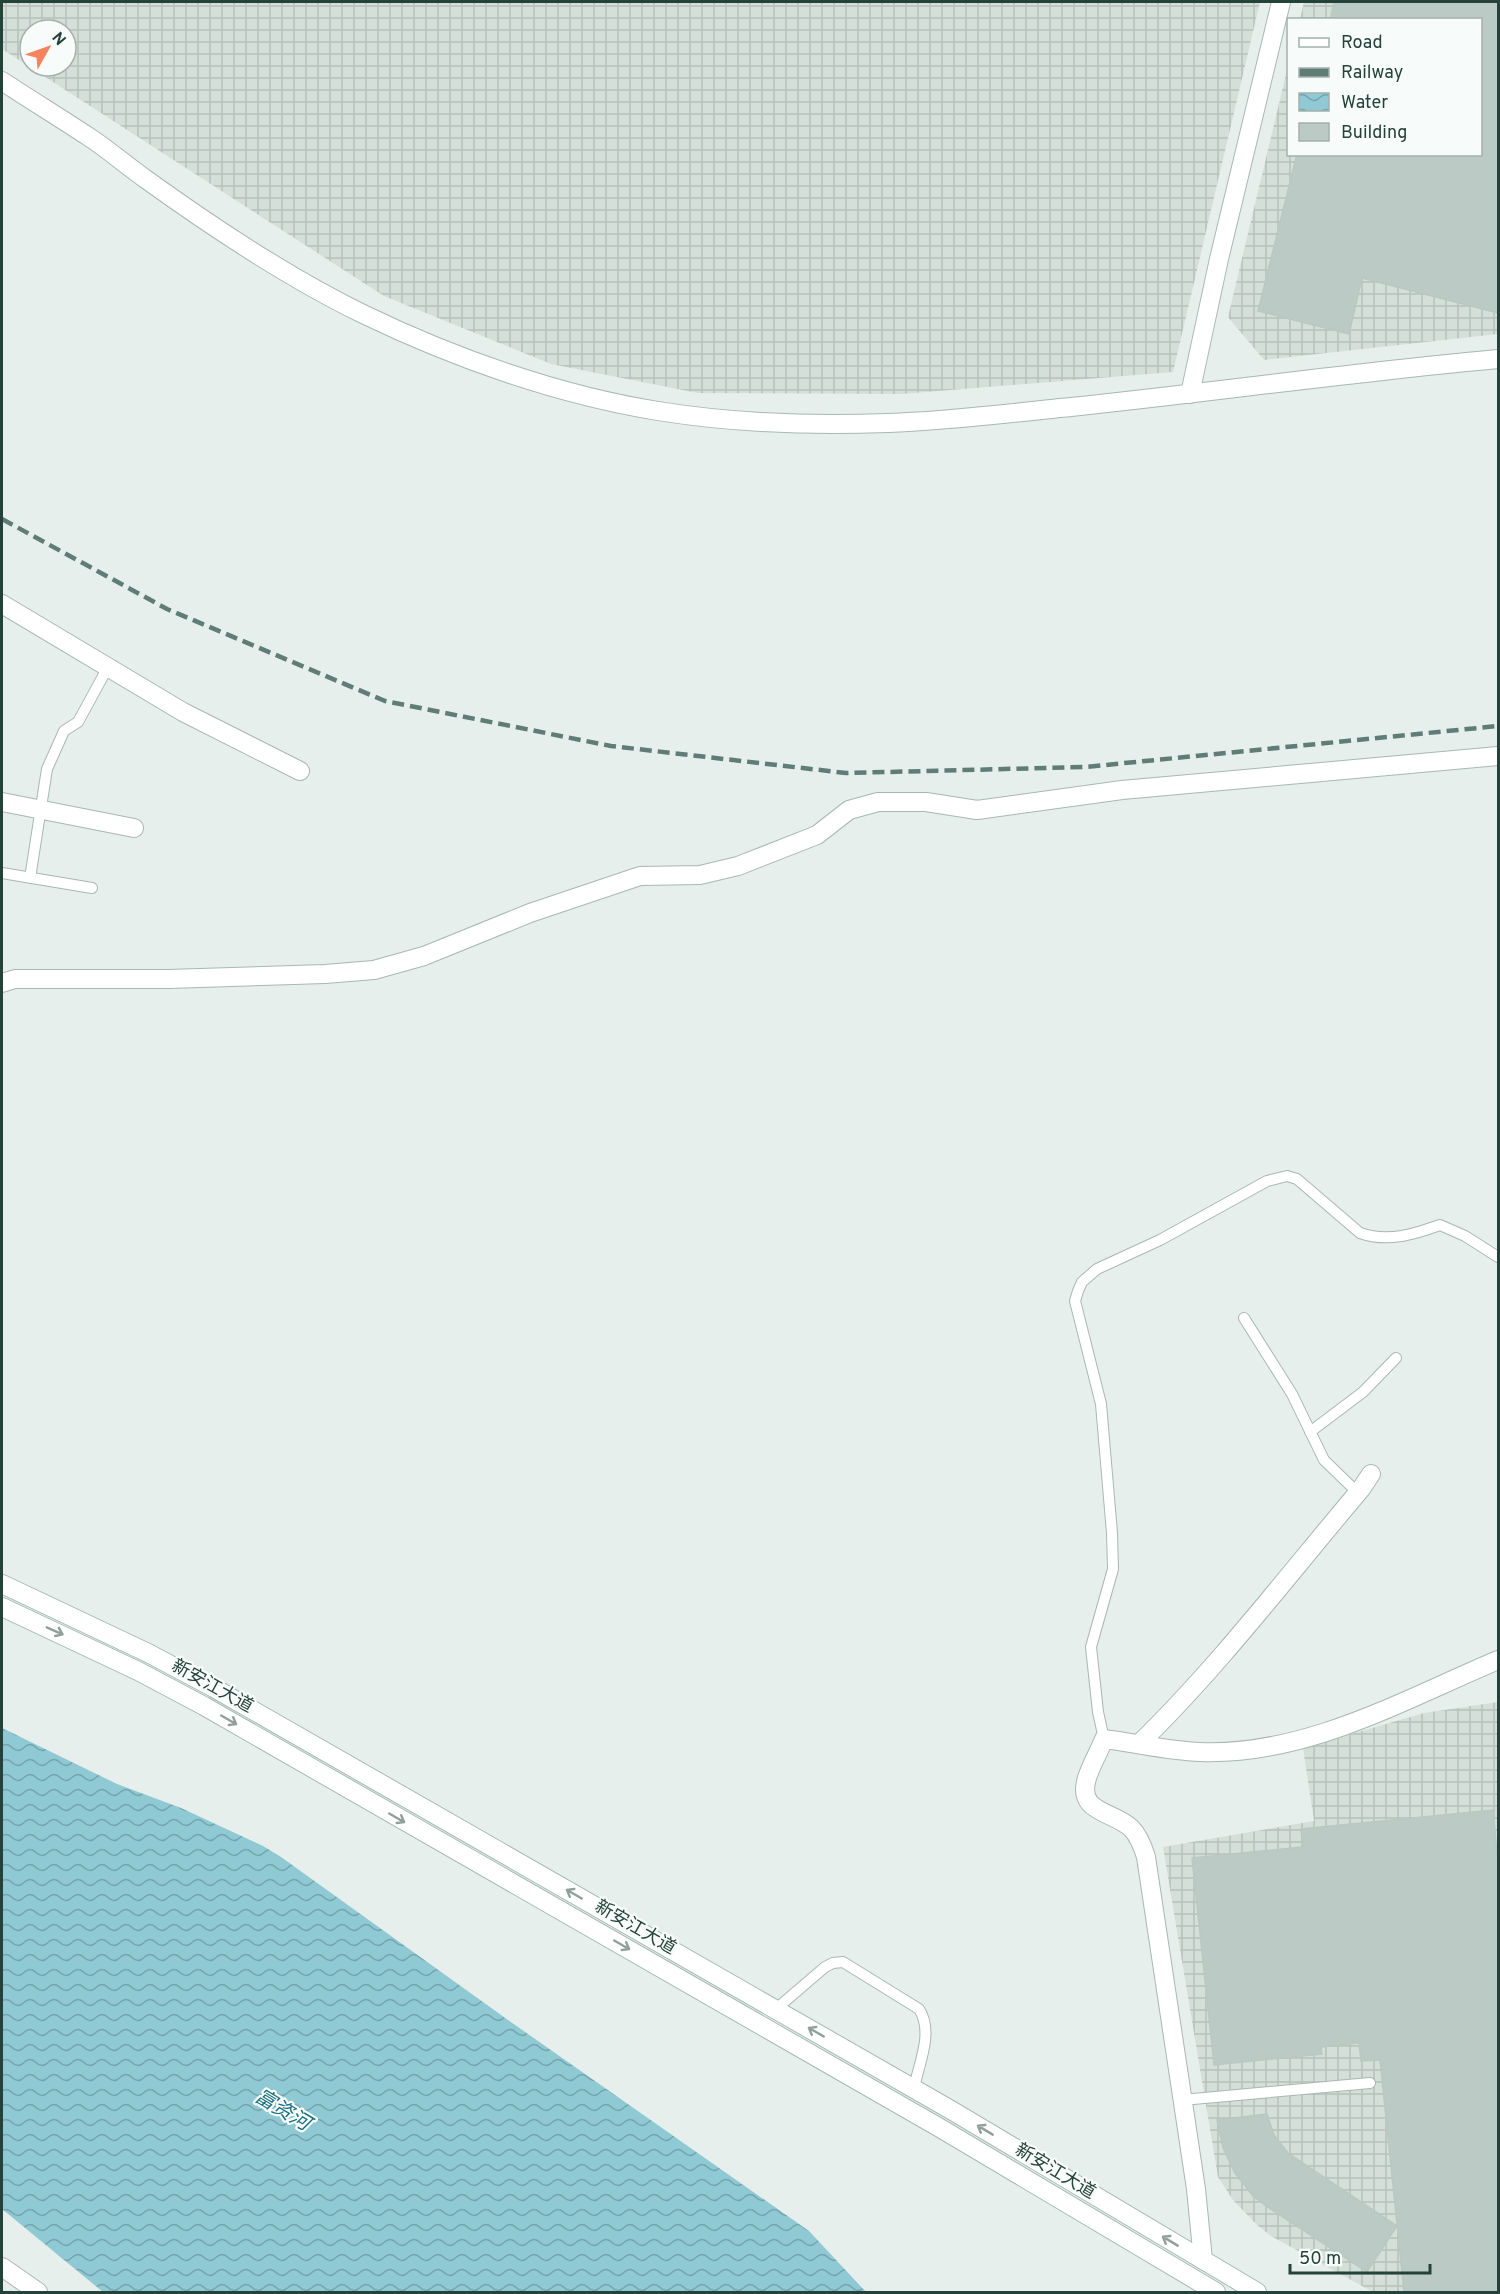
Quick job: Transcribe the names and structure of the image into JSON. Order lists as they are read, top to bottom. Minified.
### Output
{"streets":{"street":["新安江大道"]},"water":["富资河"],"legend":["Road","Railway","Water","Building"],"scale_bar":"50 m","north":"top right"}
